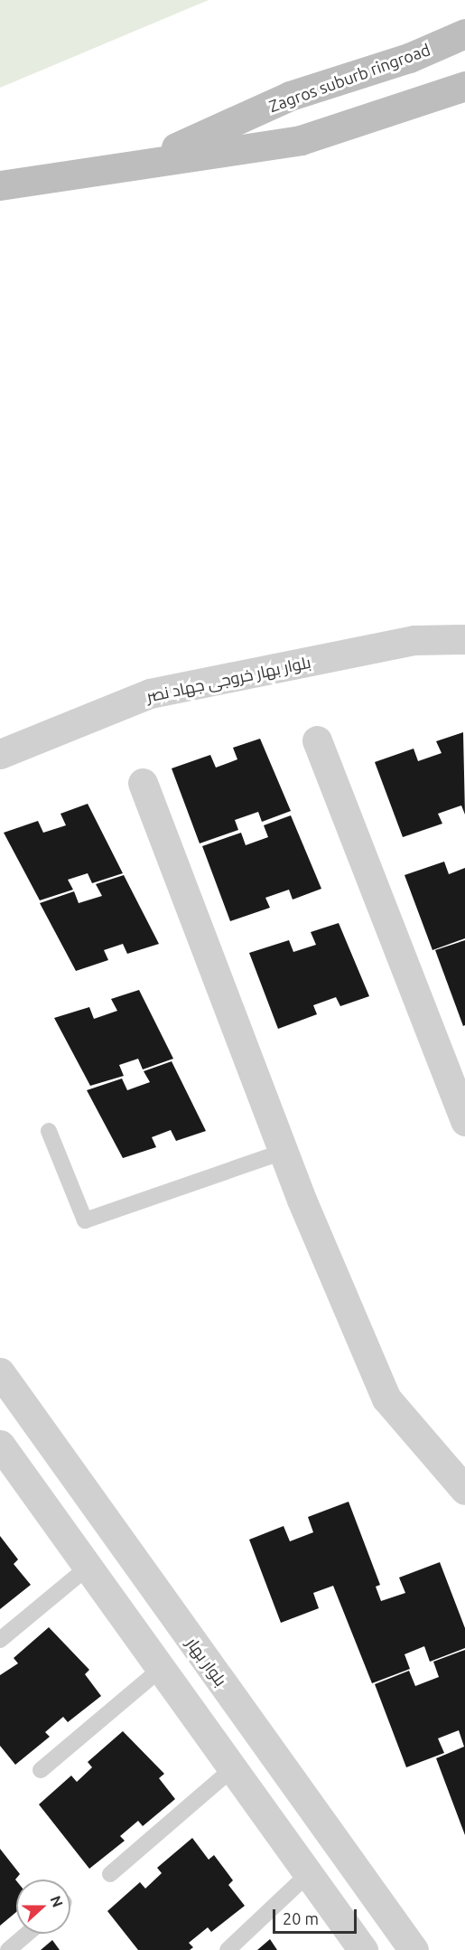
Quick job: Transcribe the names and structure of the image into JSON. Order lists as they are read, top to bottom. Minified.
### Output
{"streets":{"main road":["Zagros suburb ringroad"],"street":["بلوار بهار خروجی جهاد نصر","بلوار بهار"]},"scale_bar":"20 m","north":"right"}
